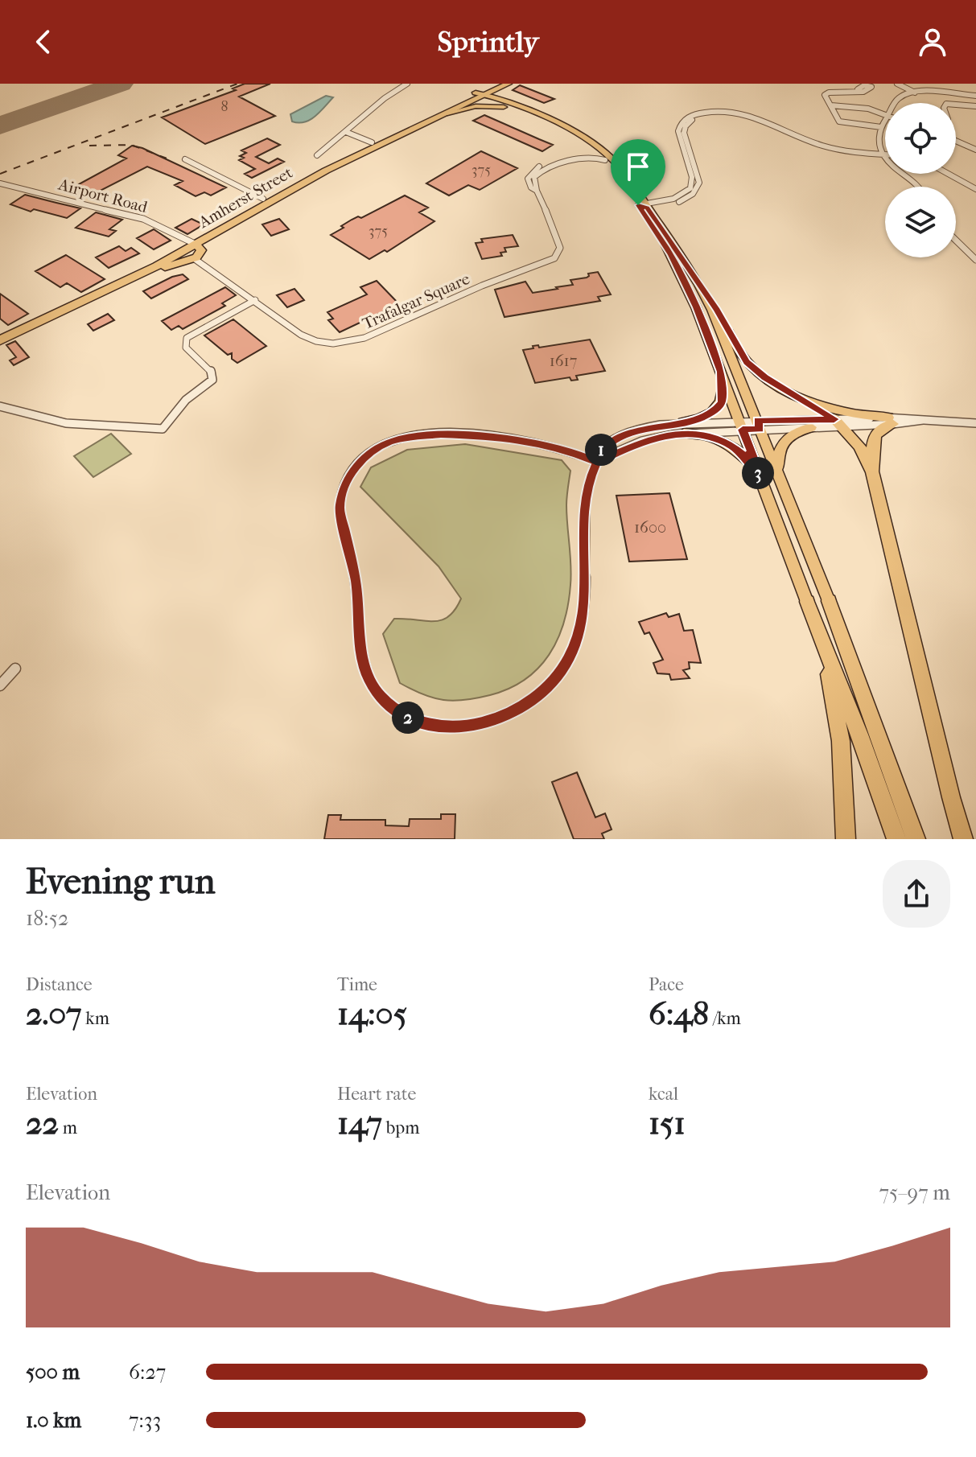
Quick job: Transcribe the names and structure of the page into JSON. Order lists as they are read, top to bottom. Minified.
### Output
{"streets":{"highway":["Amherst Street"],"street":["Airport Road","Trafalgar Square"]},"crossings":[["Airport Road","Amherst Street"]],"house_numbers":["8","375","375","1617","1600"],"page":{"header":"Sprintly","pins":["1","3","2"],"heading":["Evening run","18:52"],"stats":[["Distance","2.07 km"],["Time","14:05"],["Pace","6:48 /km"],["Elevation","22 m"],["Heart rate","147 bpm"],["kcal","151"]],"chart":["Elevation","75–97 m"],"list":[{"name":"500 m","note":"6:27"},{"name":"1.0 km","note":"7:33"}]}}
